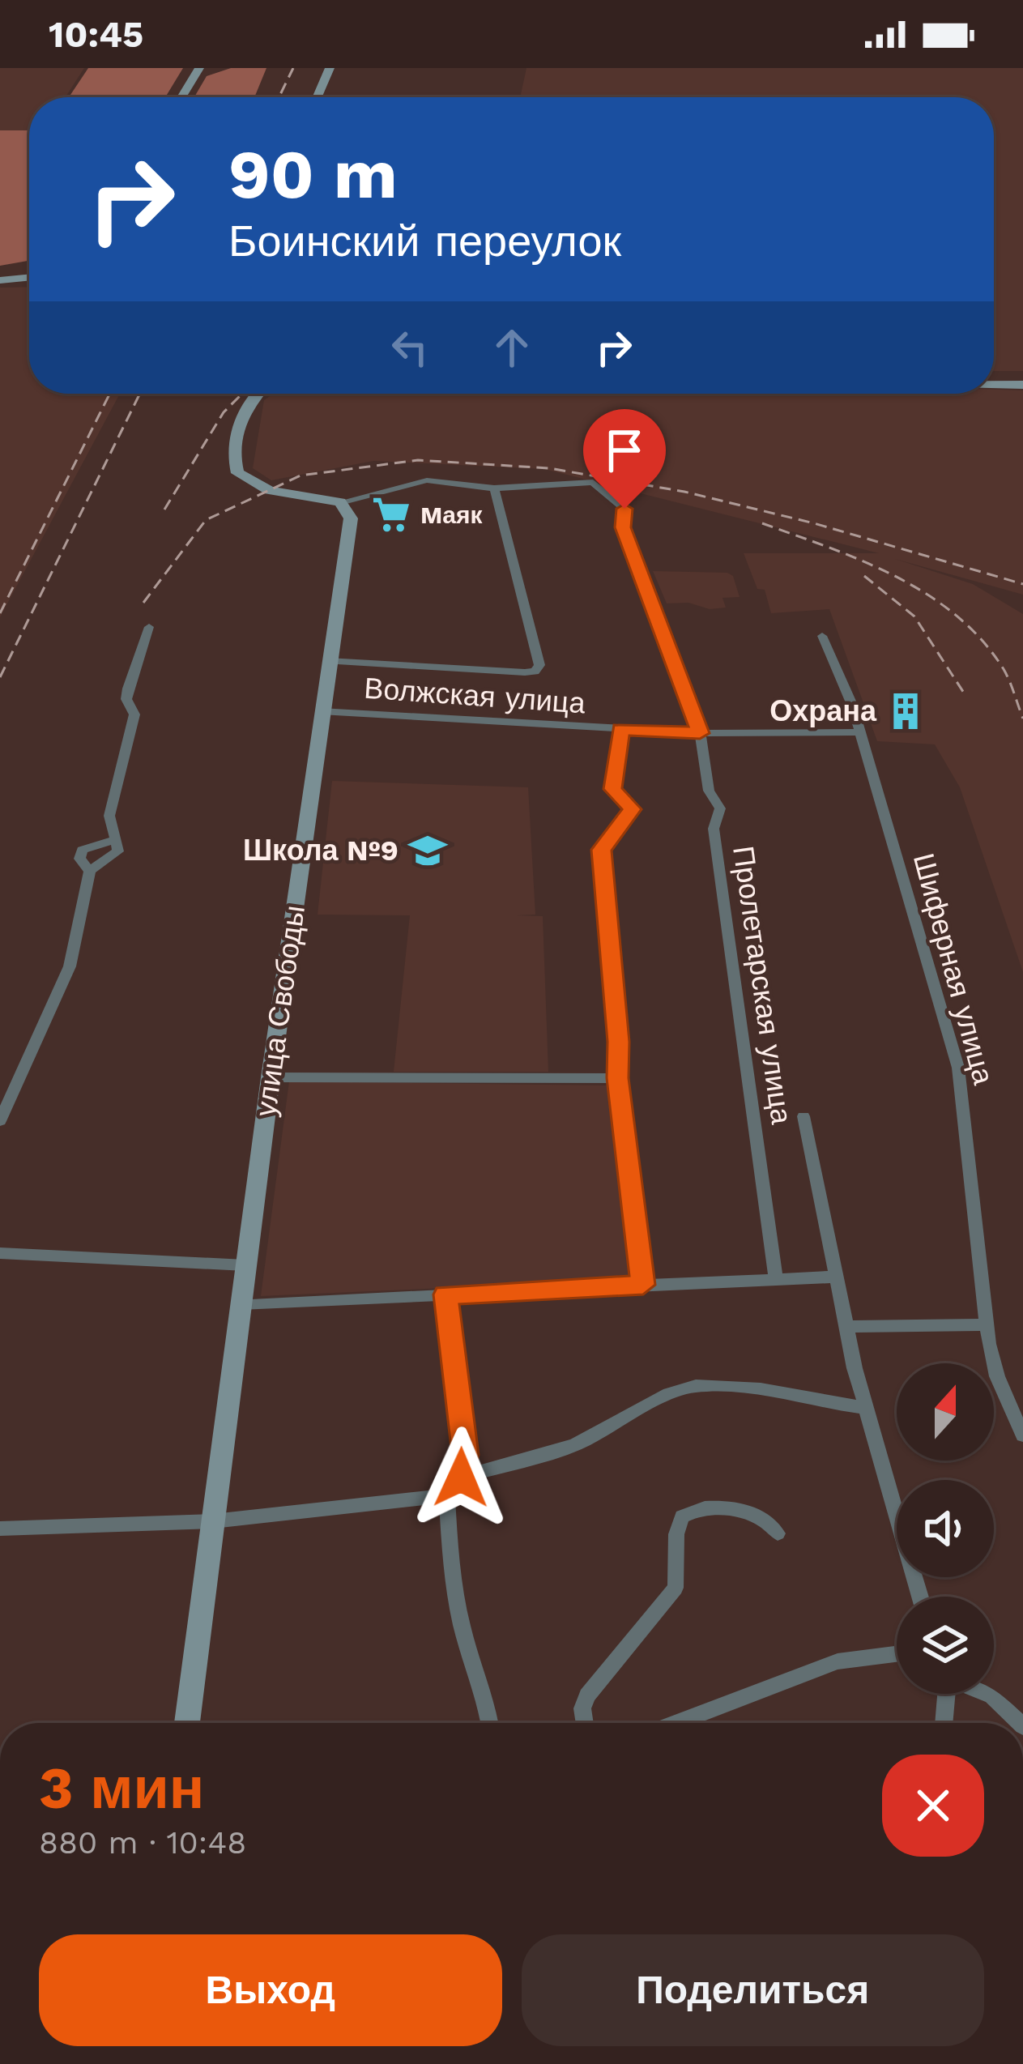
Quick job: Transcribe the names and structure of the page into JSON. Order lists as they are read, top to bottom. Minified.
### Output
{"streets":{"street":["Волжская улица","Шиферная улица","Пролетарская улица","улица Свободы"]},"crossings":[["Волжская улица","Шиферная улица"],["Волжская улица","Пролетарская улица"],["Волжская улица","улица Свободы"]],"places":{"supermarket":["Mаяк"],"building":["Охрана"],"school or university":["Школа №9"]},"north":"top","page":{"status":"10:45","turn":["90 m","Боинский переулок"],"heading":["3 мин","880 m · 10:48"],"buttons":["Выход","Поделиться"]}}
